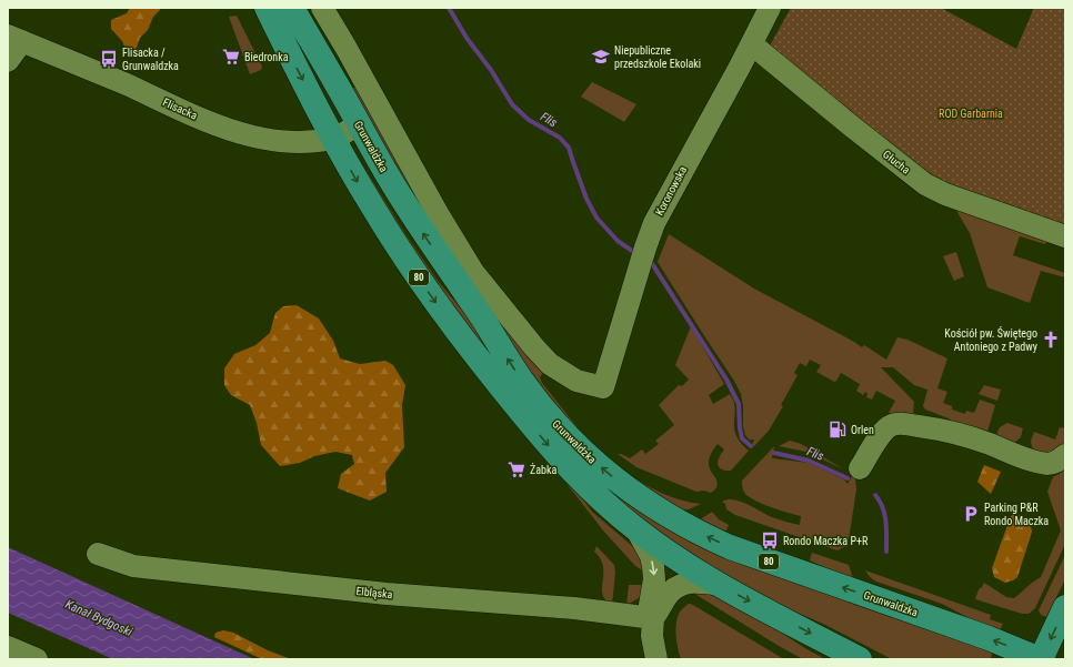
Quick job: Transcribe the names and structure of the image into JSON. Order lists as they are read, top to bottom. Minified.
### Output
{"streets":{"main road":["Grunwaldzka","80"],"street":["Flisacka","Głucha","Koronowska","Elbląska"]},"crossings":[["Flisacka","Grunwaldzka"],["Grunwaldzka","Elbląska"],["Głucha","Koronowska"]],"water":["Flis","Kanał Bydgoski"],"parks":["ROD Garbarnia"],"places":{"supermarket":["Biedronka","Żabka"],"school or university":["Niepubliczne przedszkole Ekolaki"],"bus stop":["Flisacka / Grunwaldzka","Rondo Maczka P+R"],"church":["Kościół pw. Świętego Antoniego z Padwy"],"fuel station":["Orlen"],"parking":["Parking P&R Rondo Maczka"]}}
